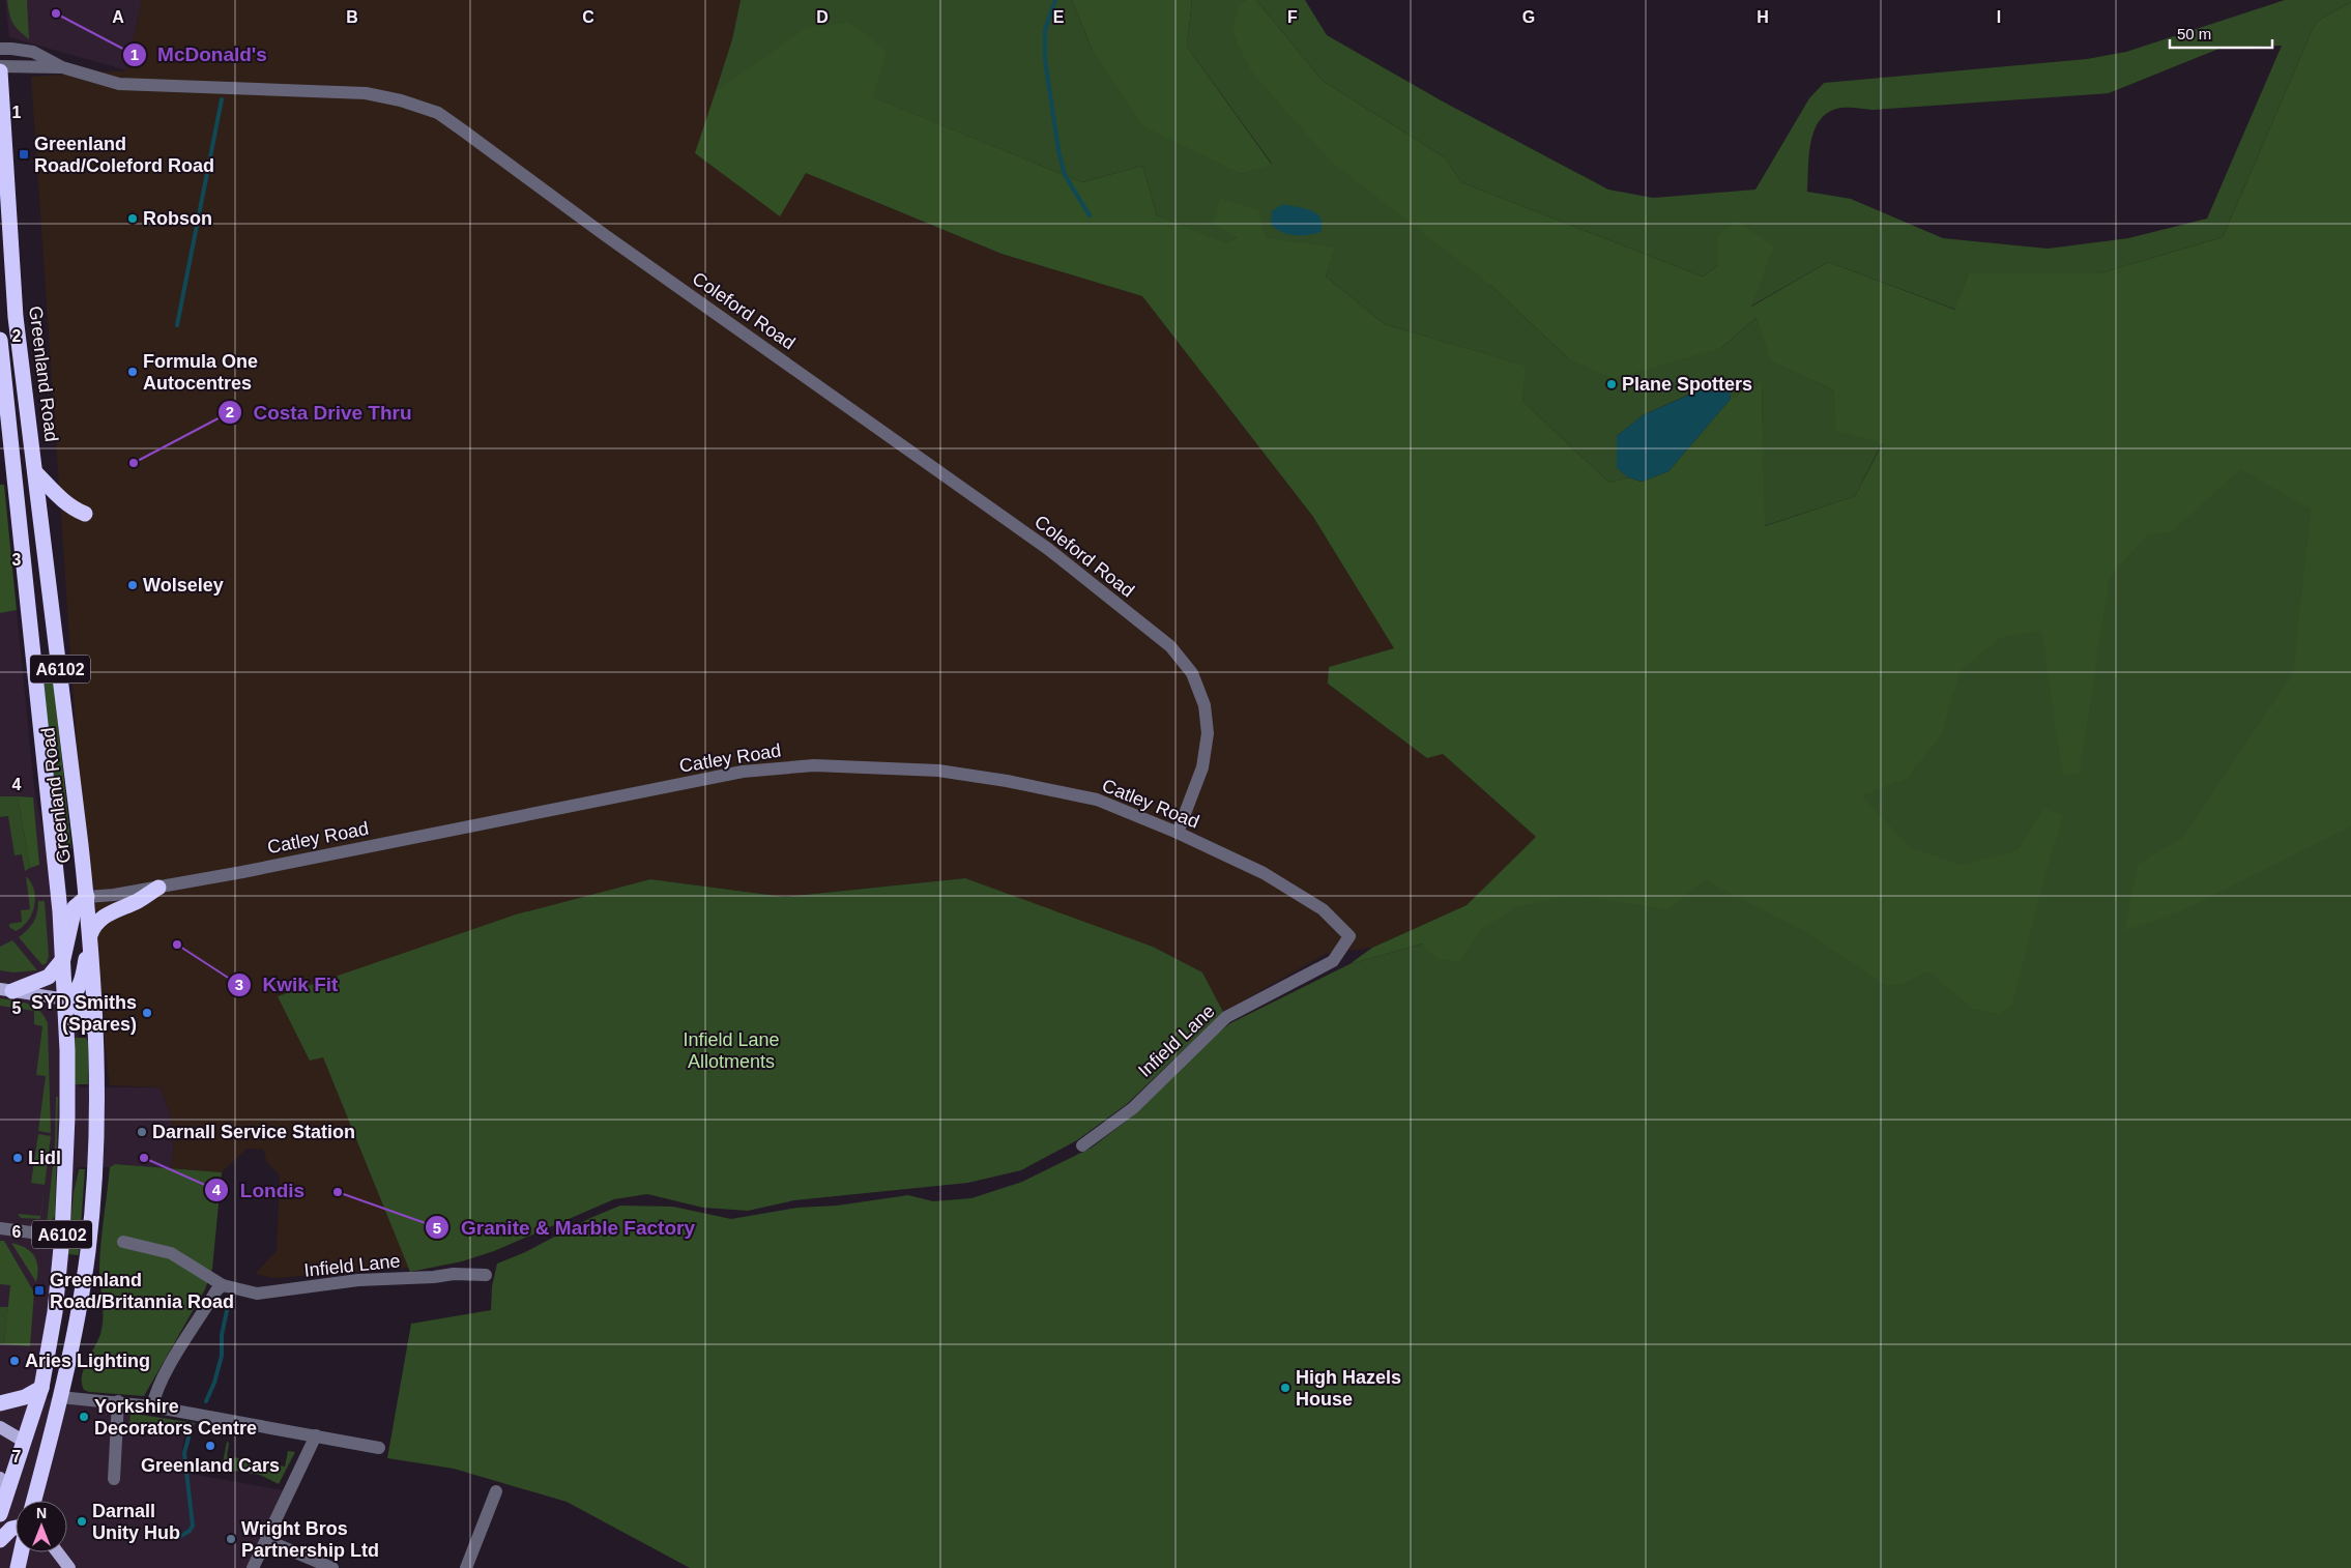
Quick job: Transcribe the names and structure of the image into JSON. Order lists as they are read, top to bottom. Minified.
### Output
{"streets":{"highway":["Greenland Road","A6102"],"street":["Coleford Road","Catley Road","Infield Lane"]},"crossings":[["Coleford Road","Catley Road"],["Greenland Road","Catley Road"],["Catley Road","Infield Lane"]],"parks":["Infield Lane Allotments"],"places":{"other":["McDonald's","Robson","Formula One Autocentres","Plane Spotters","Costa Drive Thru","Wolseley","Kwik Fit","SYD Smiths (Spares)","Darnall Service Station","Lidl","Londis","Granite & Marble Factory","Aries Lighting","High Hazels House","Yorkshire Decorators Centre","Greenland Cars","Darnall Unity Hub","Wright Bros Partnership Ltd"],"transit":["Greenland Road/Coleford Road","Greenland Road/Britannia Road"]},"scale_bar":"50 m","north":"top","grid":{"columns":["A","B","C","D","E","F","G","H","I"],"rows":["1","2","3","4","5","6","7"]}}
